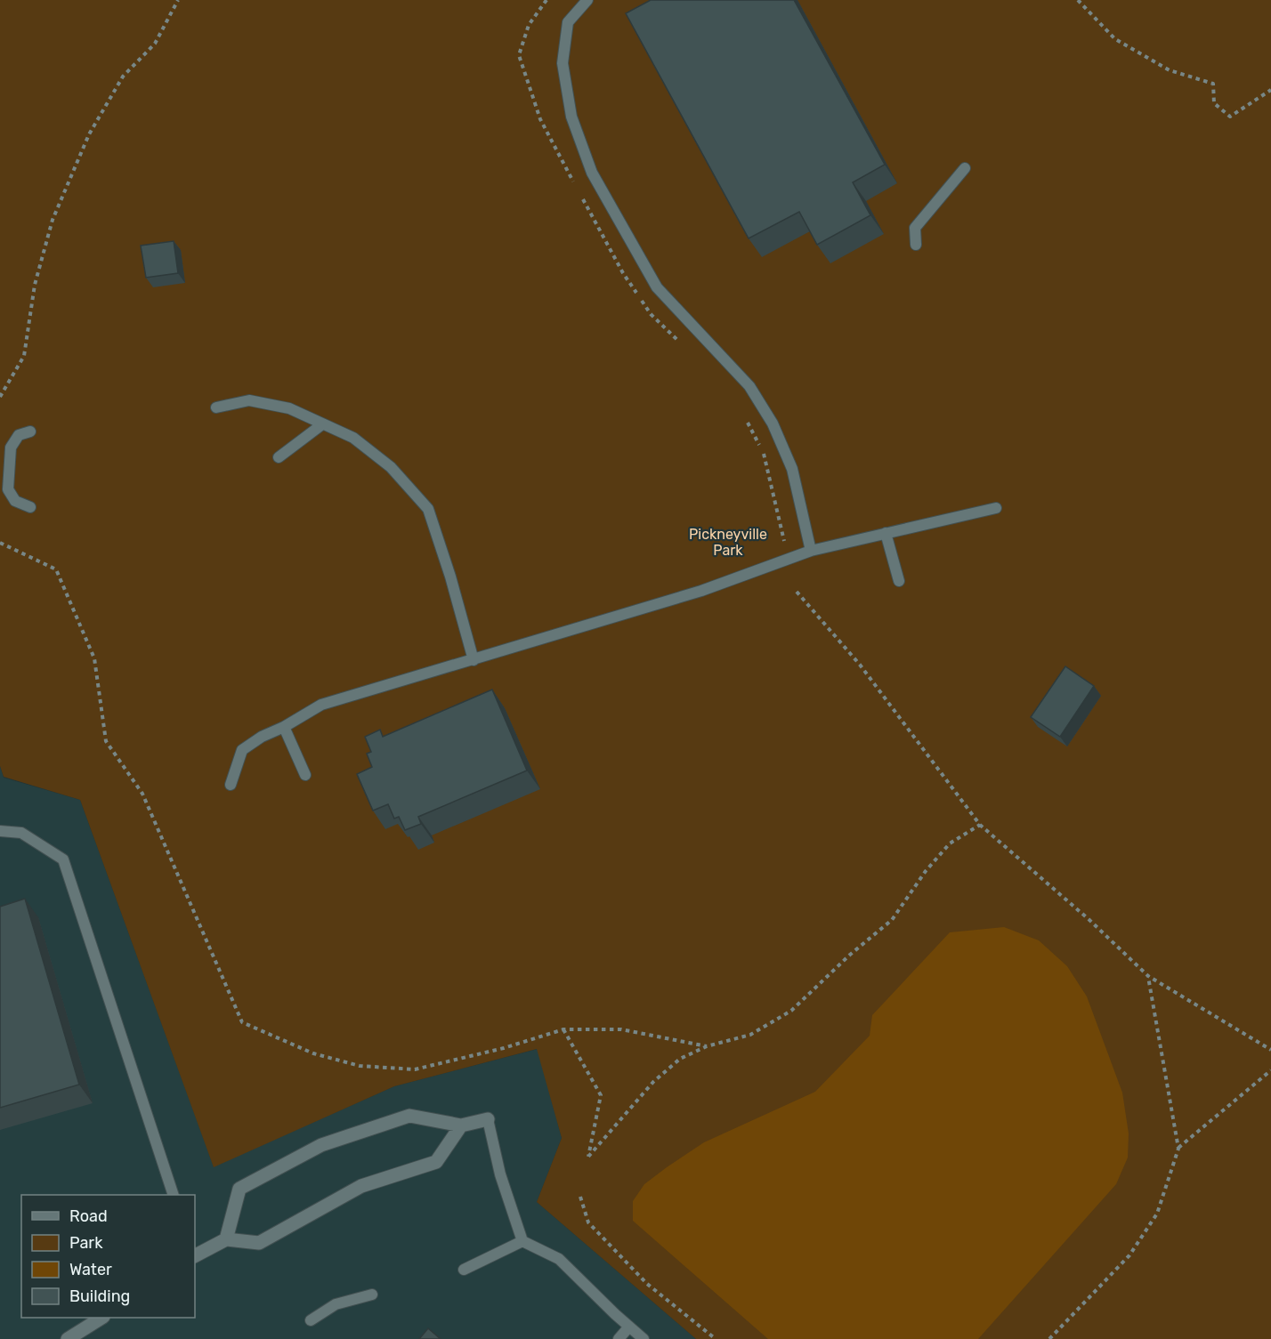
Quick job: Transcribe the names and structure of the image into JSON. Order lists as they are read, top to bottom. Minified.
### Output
{"parks":["Pickneyville Park"],"legend":["Road","Park","Water","Building"]}
